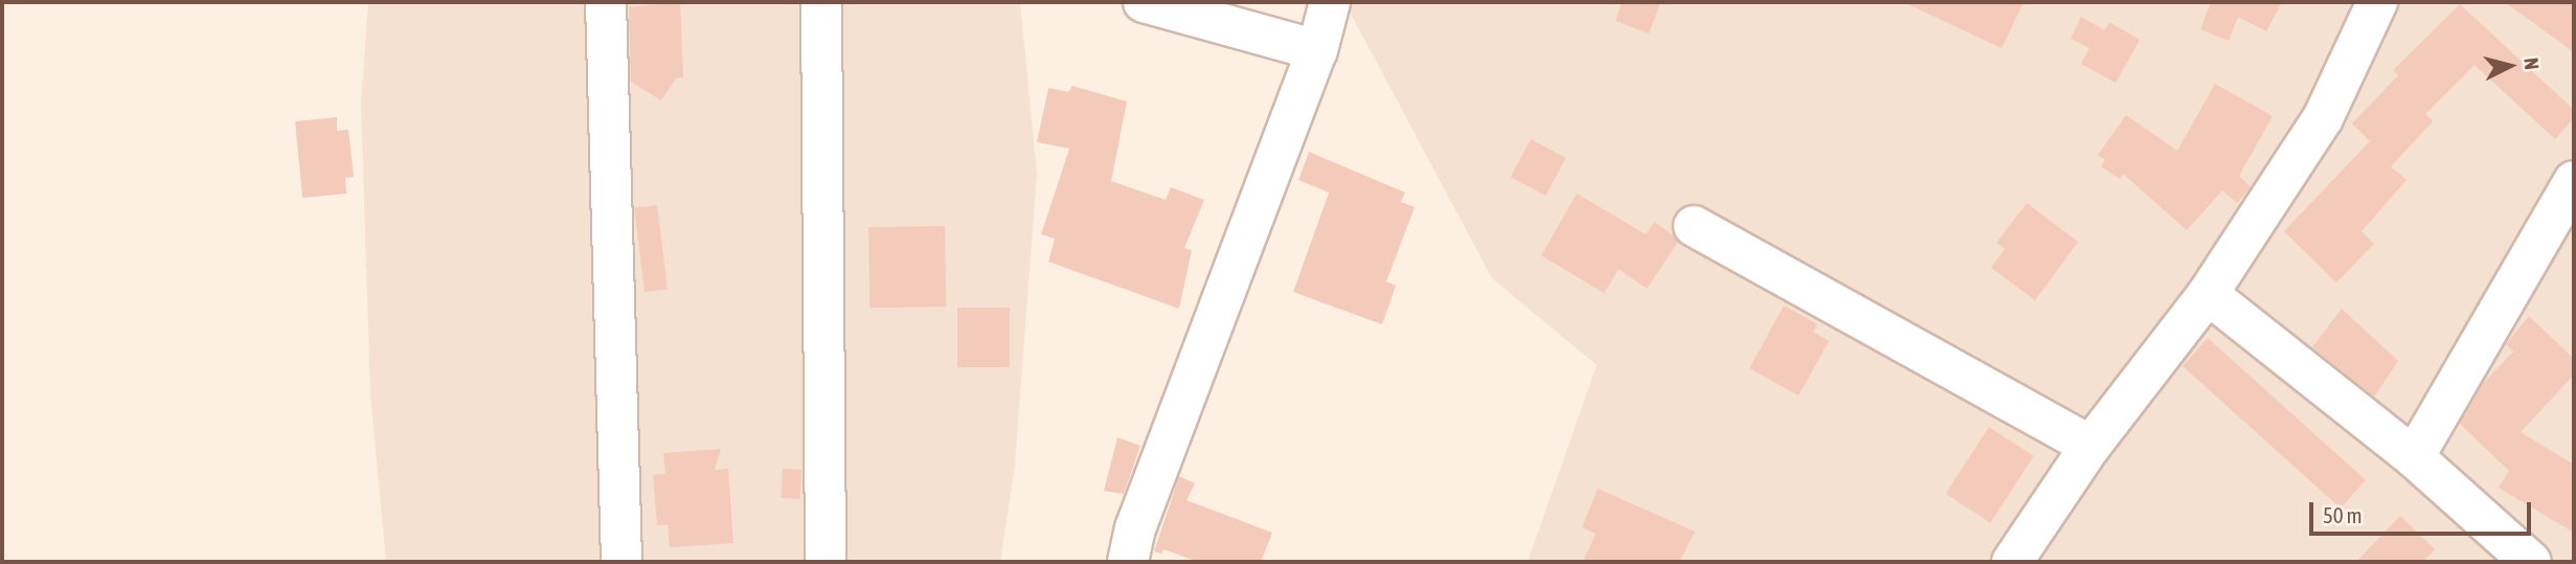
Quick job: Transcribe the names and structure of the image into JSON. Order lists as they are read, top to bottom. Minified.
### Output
{"scale_bar":"50 m","north":"right"}
